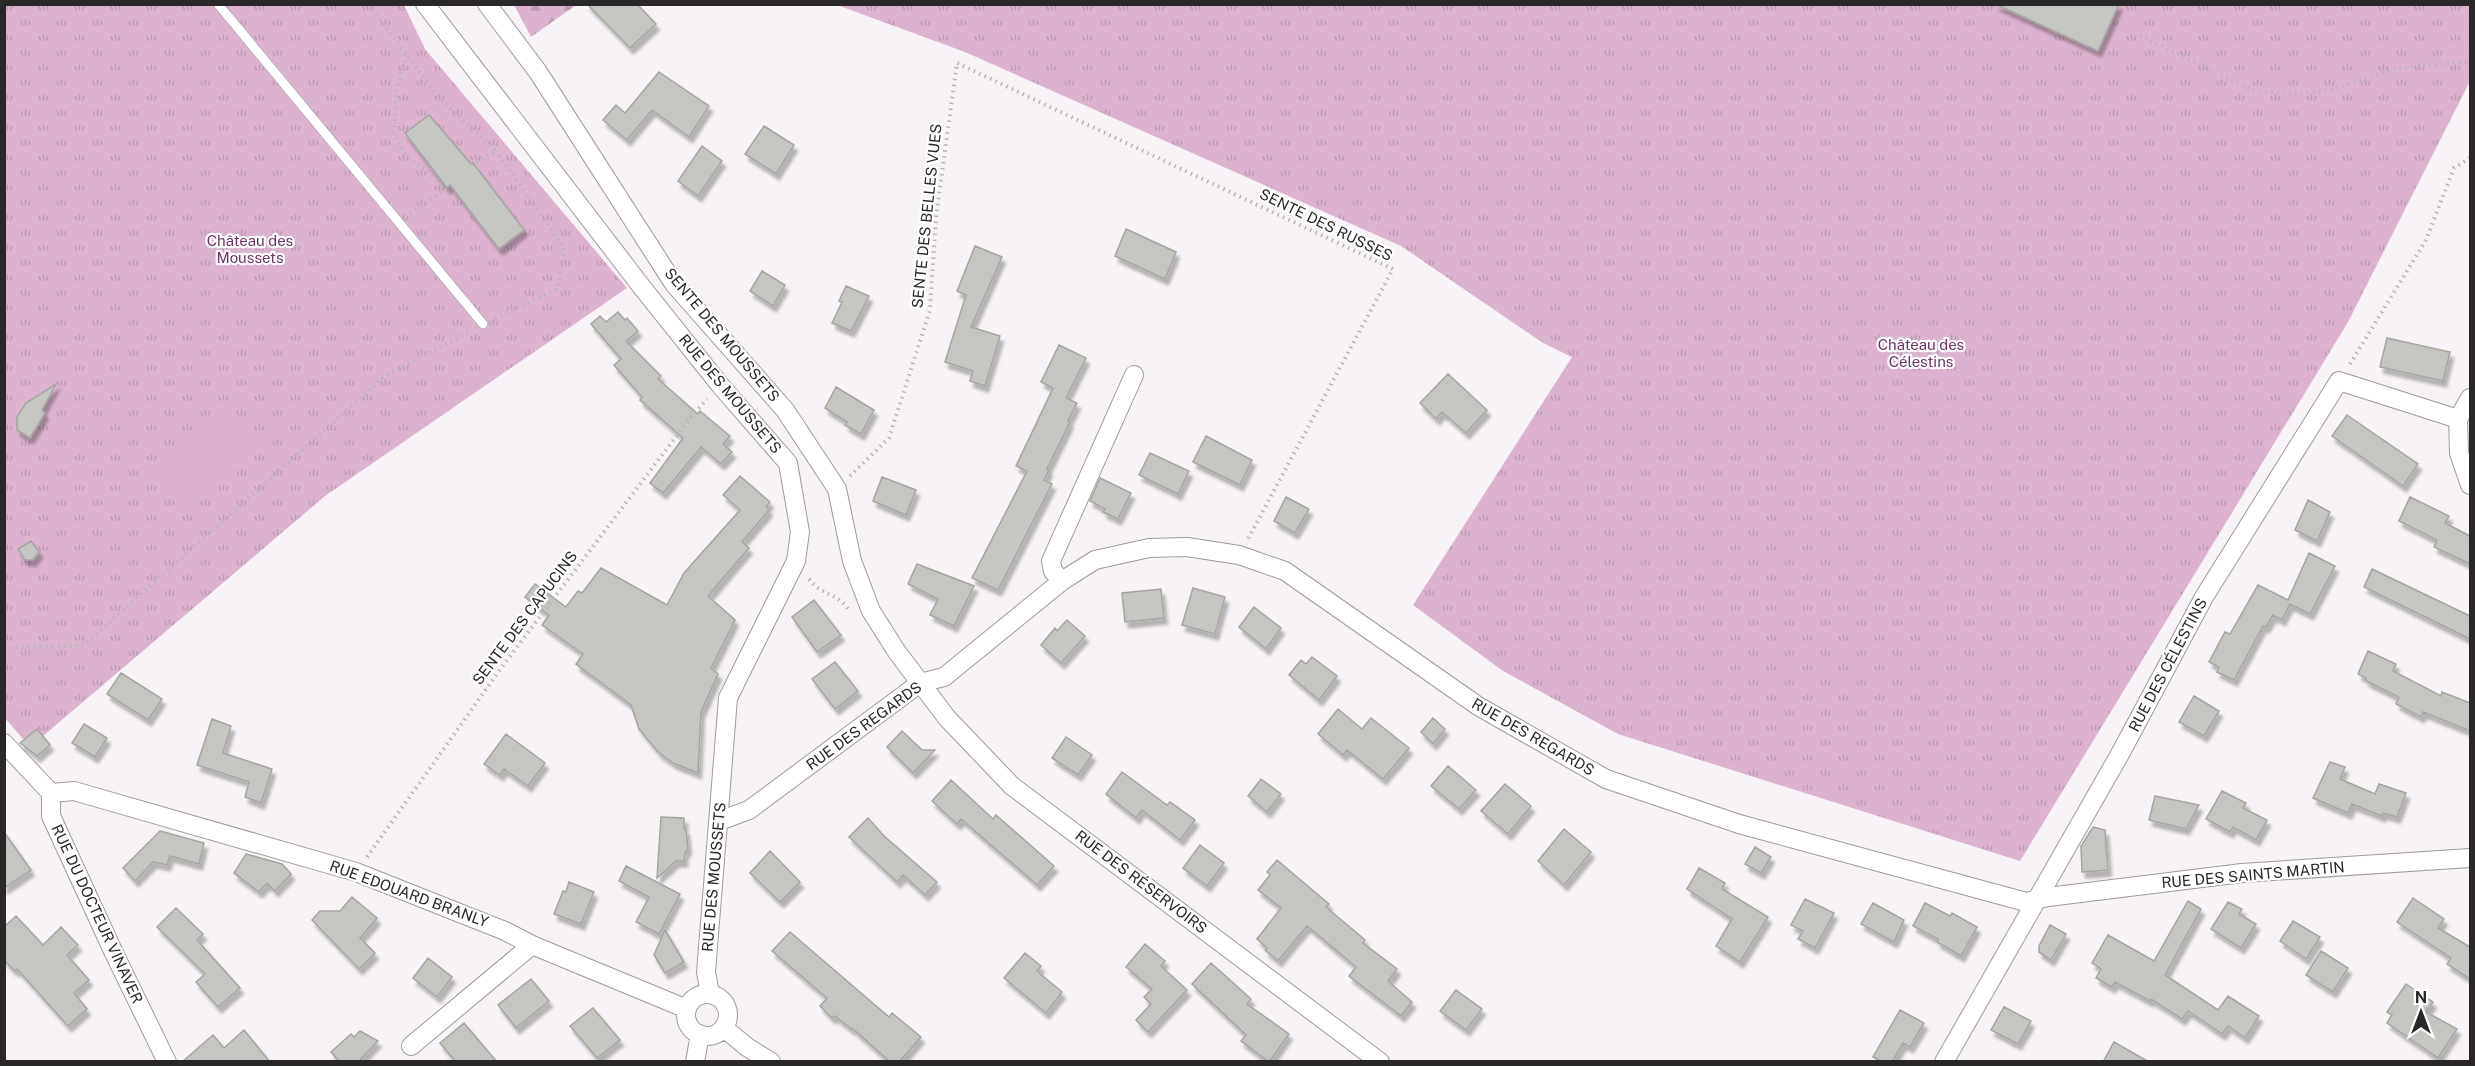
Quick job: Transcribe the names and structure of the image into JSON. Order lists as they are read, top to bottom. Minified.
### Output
{"streets":{"street":["SENTE DES MOUSSETS","RUE DES MOUSSETS","RUE DES CÉLESTINS","RUE DES REGARDS","RUE DES SAINTS MARTIN","RUE DES RÉSERVOIRS","RUE EDOUARD BRANLY","RUE DU DOCTEUR VINAVER"],"path":["SENTE DES BELLES VUES","SENTE DES RUSSES","SENTE DES CAPUCINS"]},"crossings":[["SENTE DES BELLES VUES","SENTE DES RUSSES"],["SENTE DES BELLES VUES","SENTE DES MOUSSETS"],["SENTE DES RUSSES","RUE DES REGARDS"],["SENTE DES MOUSSETS","RUE DES REGARDS"],["SENTE DES MOUSSETS","RUE DES RÉSERVOIRS"],["RUE DES MOUSSETS","SENTE DES CAPUCINS"],["RUE DES MOUSSETS","RUE DES REGARDS"],["RUE DES MOUSSETS","RUE EDOUARD BRANLY"],["SENTE DES CAPUCINS","RUE EDOUARD BRANLY"],["RUE DES CÉLESTINS","RUE DES REGARDS"],["RUE DES CÉLESTINS","RUE DES SAINTS MARTIN"],["RUE DES REGARDS","RUE DES SAINTS MARTIN"],["RUE DES REGARDS","RUE DES RÉSERVOIRS"],["RUE EDOUARD BRANLY","RUE DU DOCTEUR VINAVER"]],"parks":["Château des Moussets","Château des Célestins"],"north":"top"}
